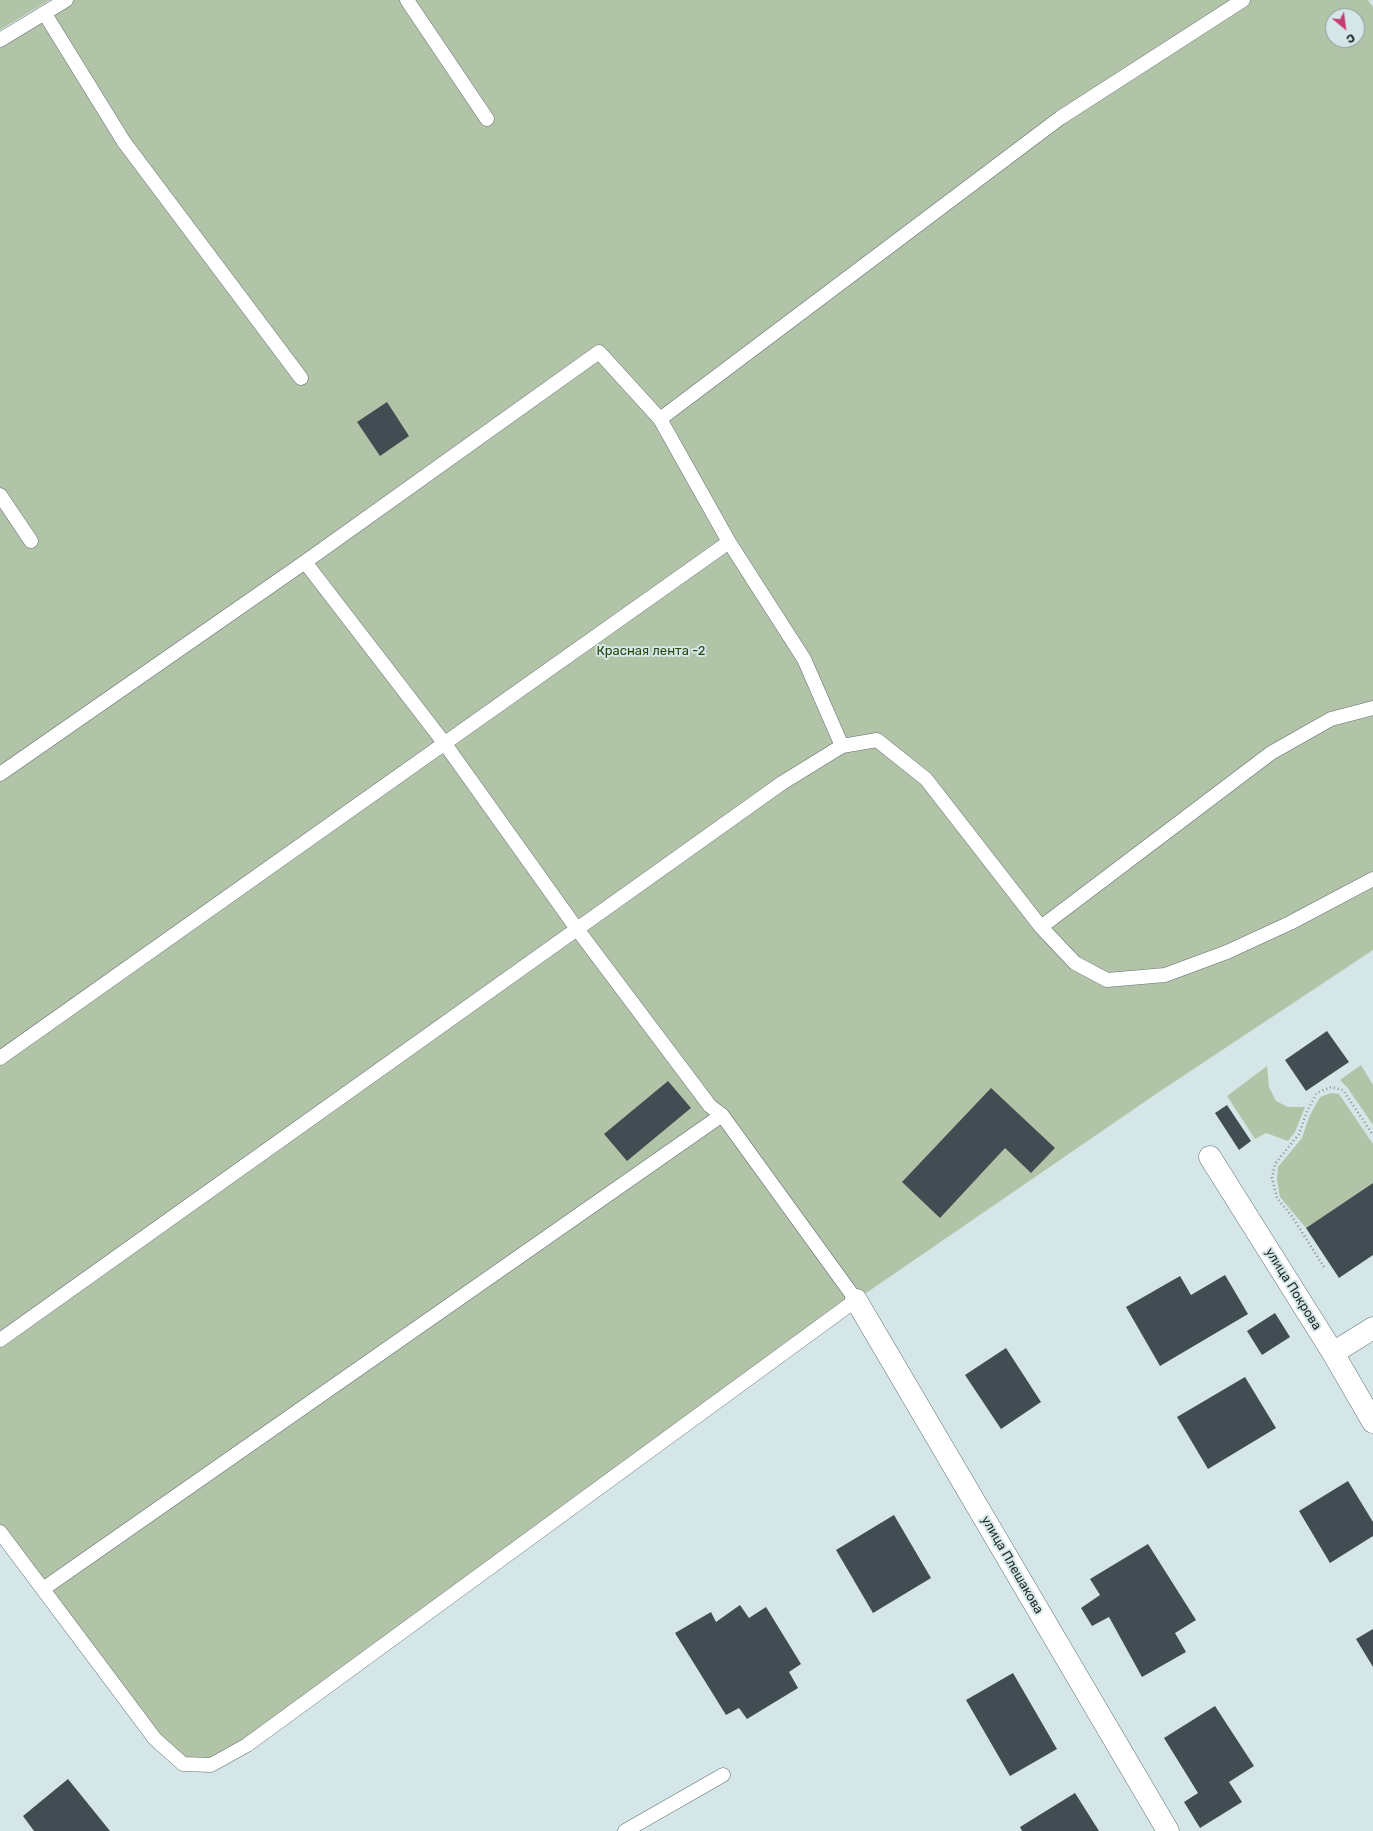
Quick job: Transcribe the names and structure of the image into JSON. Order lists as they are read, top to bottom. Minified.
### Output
{"streets":{"street":["улица Покрова","улица Плешакова"]},"parks":["Красная лента -2"],"north":"bottom right"}
